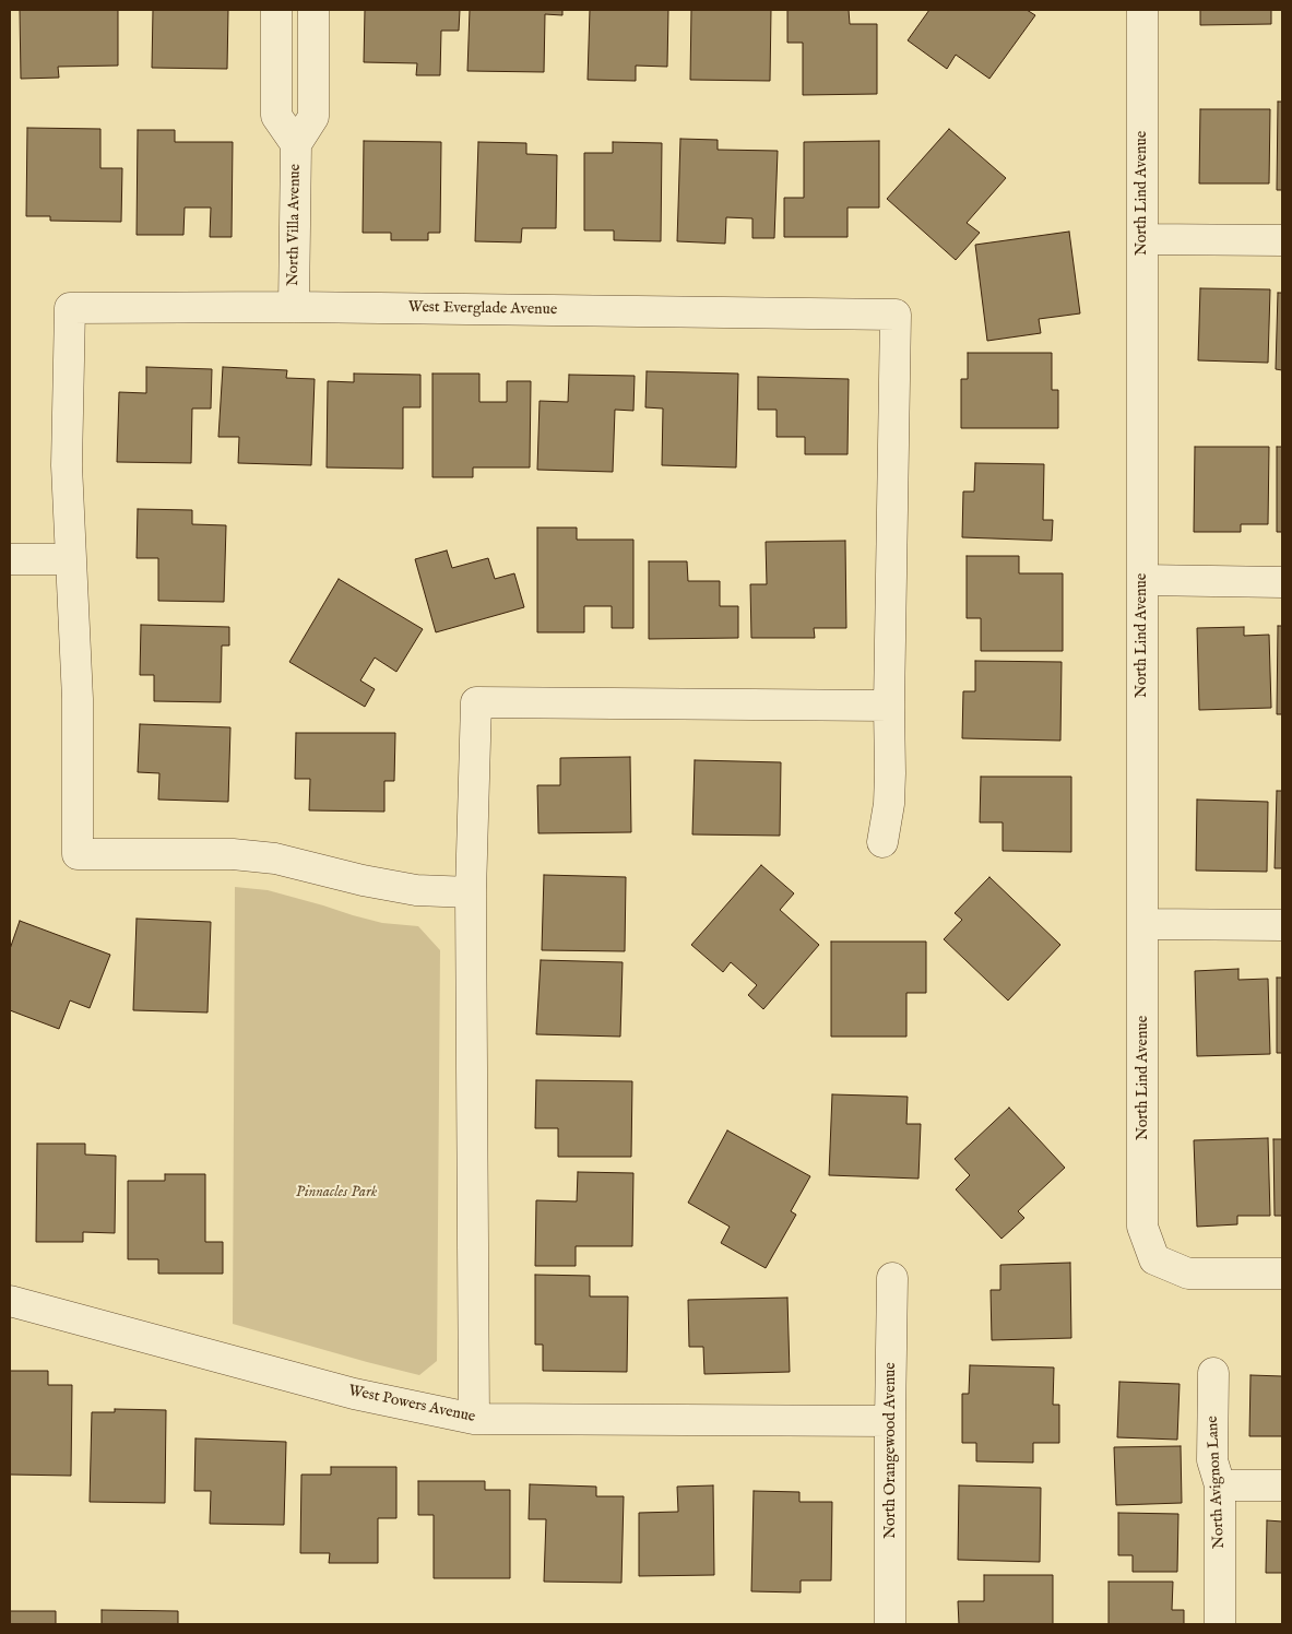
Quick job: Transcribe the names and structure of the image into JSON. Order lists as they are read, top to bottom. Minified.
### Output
{"streets":{"street":["North Lind Avenue","North Villa Avenue","West Everglade Avenue","West Powers Avenue","North Orangewood Avenue","North Avignon Lane"]},"crossings":[["North Villa Avenue","West Everglade Avenue"],["West Powers Avenue","North Orangewood Avenue"]],"parks":["Pinnacles Park"]}
